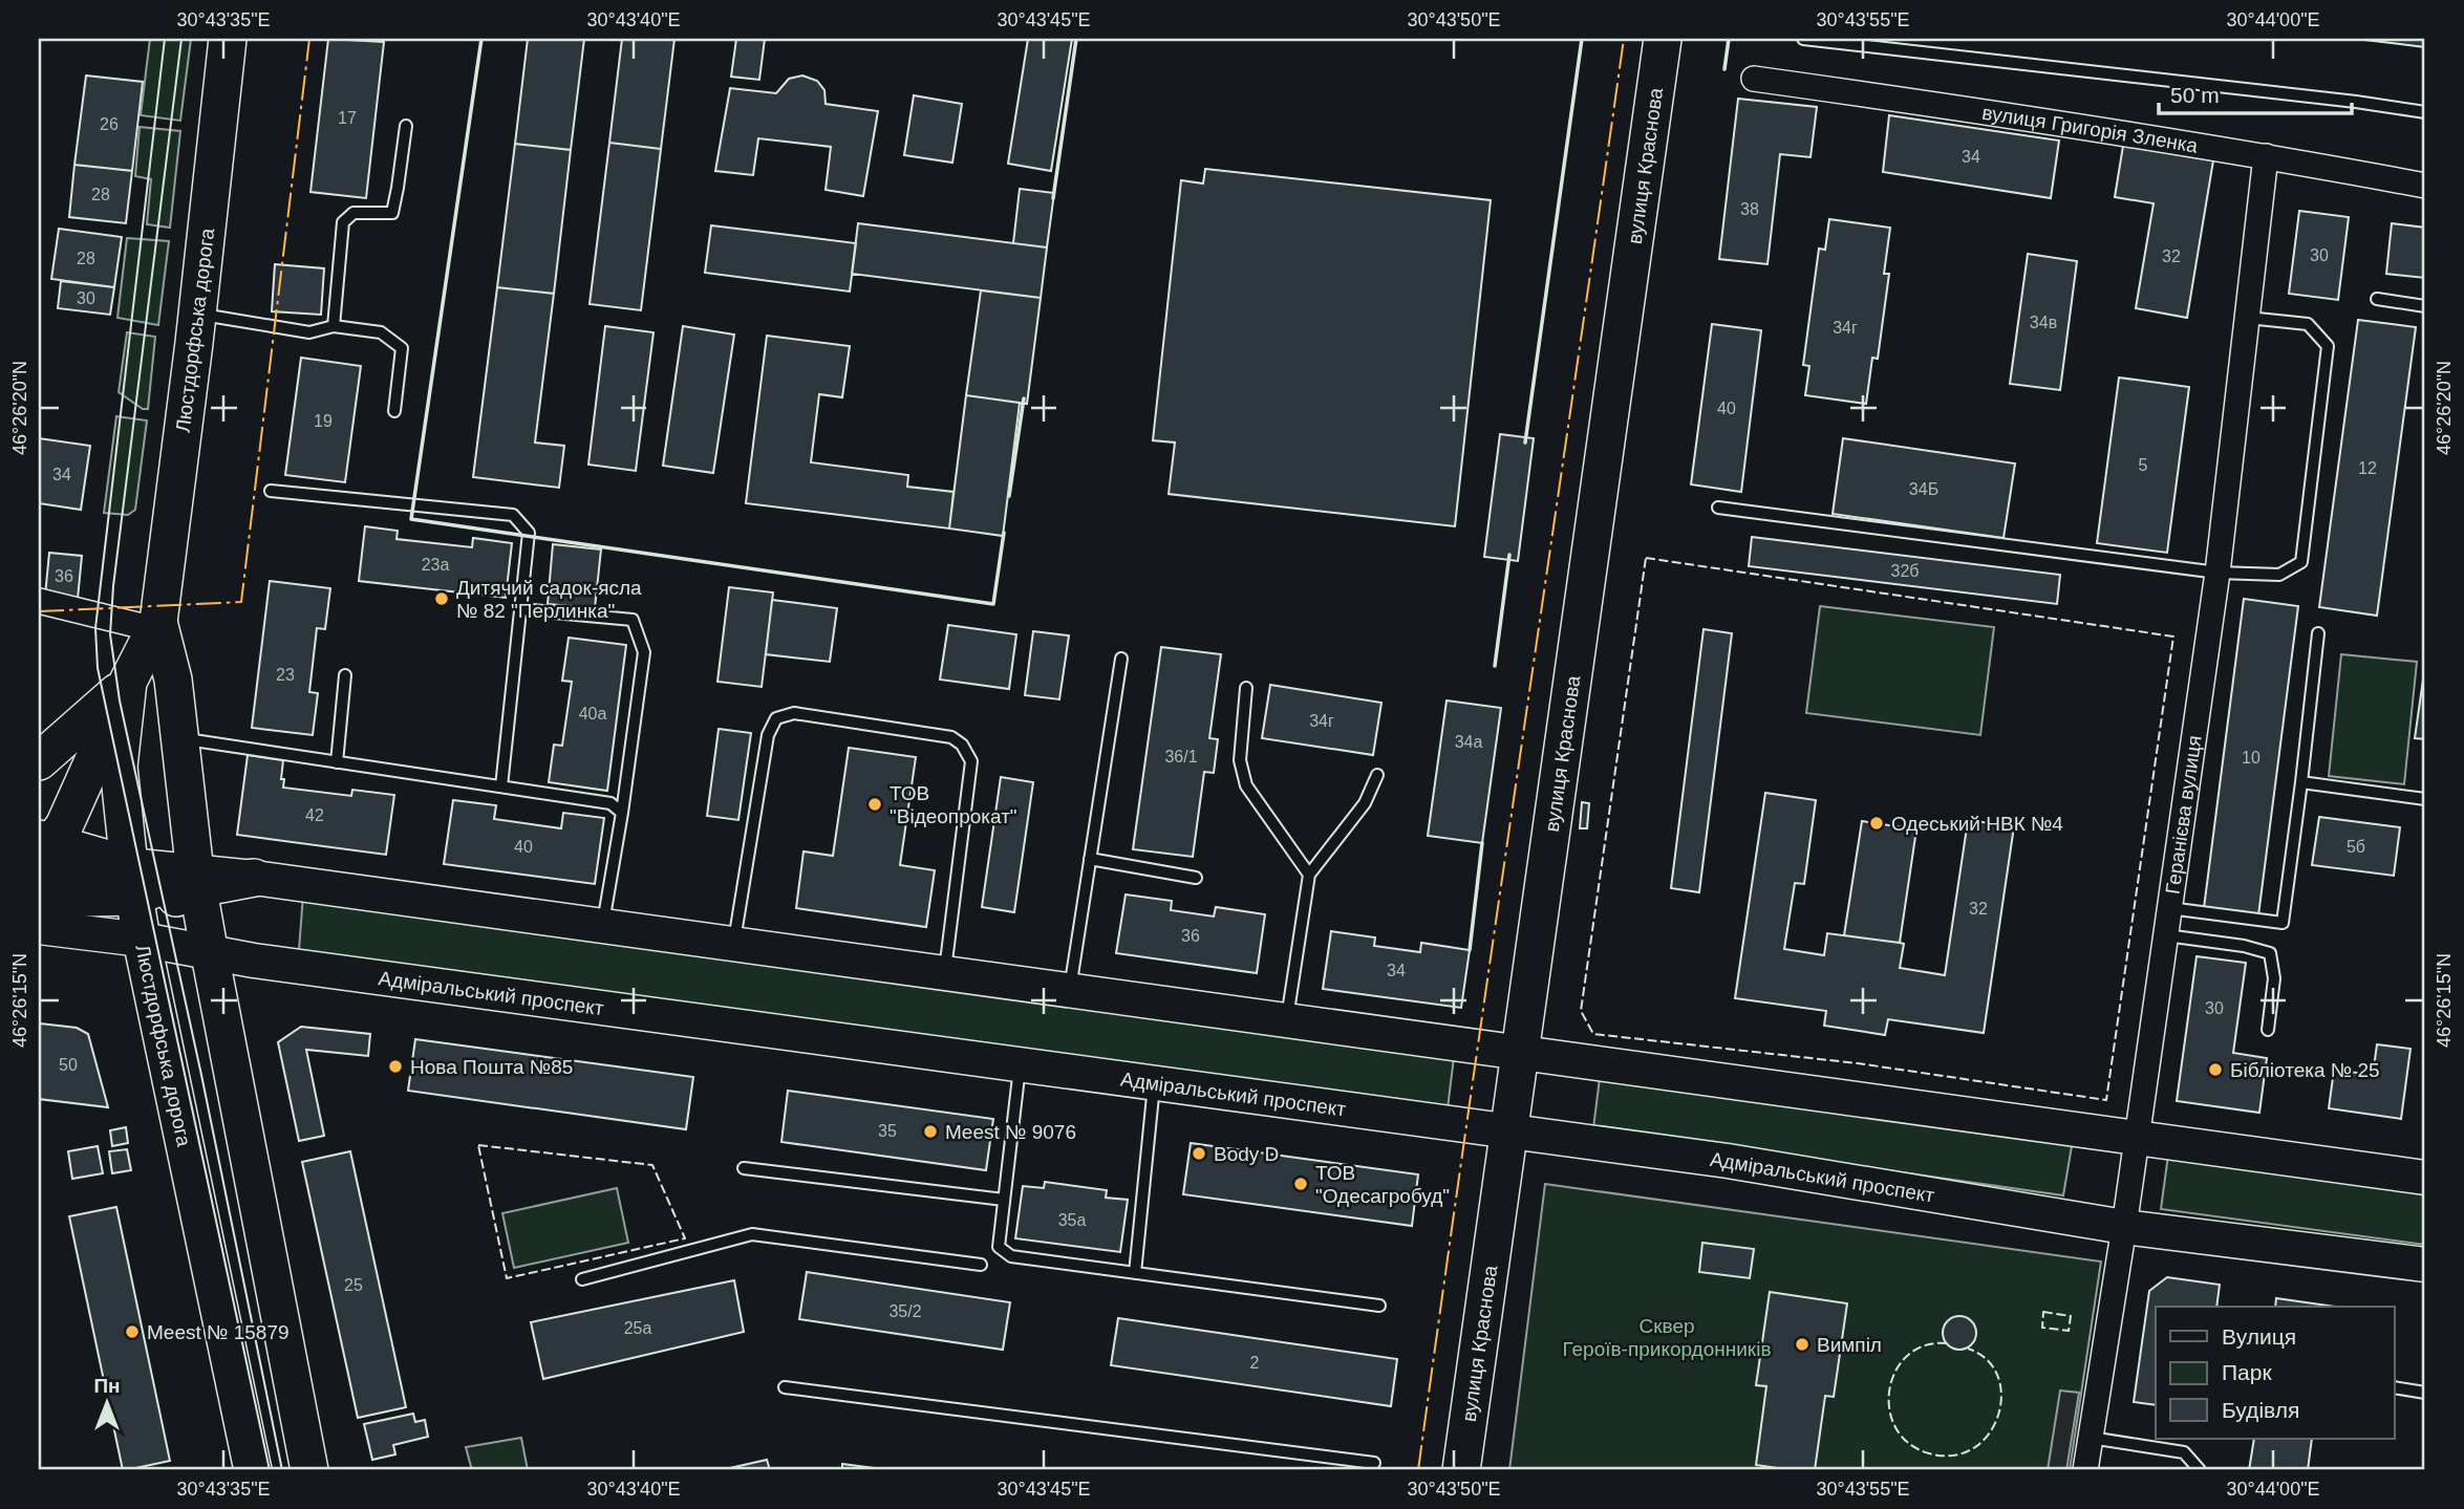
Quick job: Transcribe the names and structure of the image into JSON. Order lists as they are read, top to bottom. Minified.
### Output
{"streets":{"main road":["вулиця Краснова","Люстдорфська дорога","Адміральський проспект"],"street":["вулиця Григорія Зленка","Геранієва вулиця"]},"crossings":[["вулиця Григорія Зленка","Геранієва вулиця"],["вулиця Краснова","Адміральський проспект"],["Люстдорфська дорога","Адміральський проспект"],["Геранієва вулиця","Адміральський проспект"]],"parks":["Сквер Героїв-прикордонників"],"places":["Дитячий садок-ясла № 82 \"Перлинка\"","ТОВ \"Відеопрокат\"","Одеський НВК №4","Нова Пошта №85","Бібліотека № 25","Meest № 9076","Body D","ТОВ \"Одесагробуд\"","Meest № 15879","Вимпіл"],"house_numbers":["17","26","34","28","38","30","32","28","30","34в","34г","40","19","5","12","34","34Б","23а","32б","36","23","40а","34г","34а","36/1","10","42","40","5б","32","36","34","30","50","35","35а","25","35/2","25а","2"],"legend":["Вулиця","Парк","Будівля"],"scale_bar":"50 m","north":"top","coordinates":["30°43'35\"E","30°43'40\"E","30°43'45\"E","30°43'50\"E","30°43'55\"E","30°44'00\"E","46°26'20\"N","46°26'15\"N"]}
